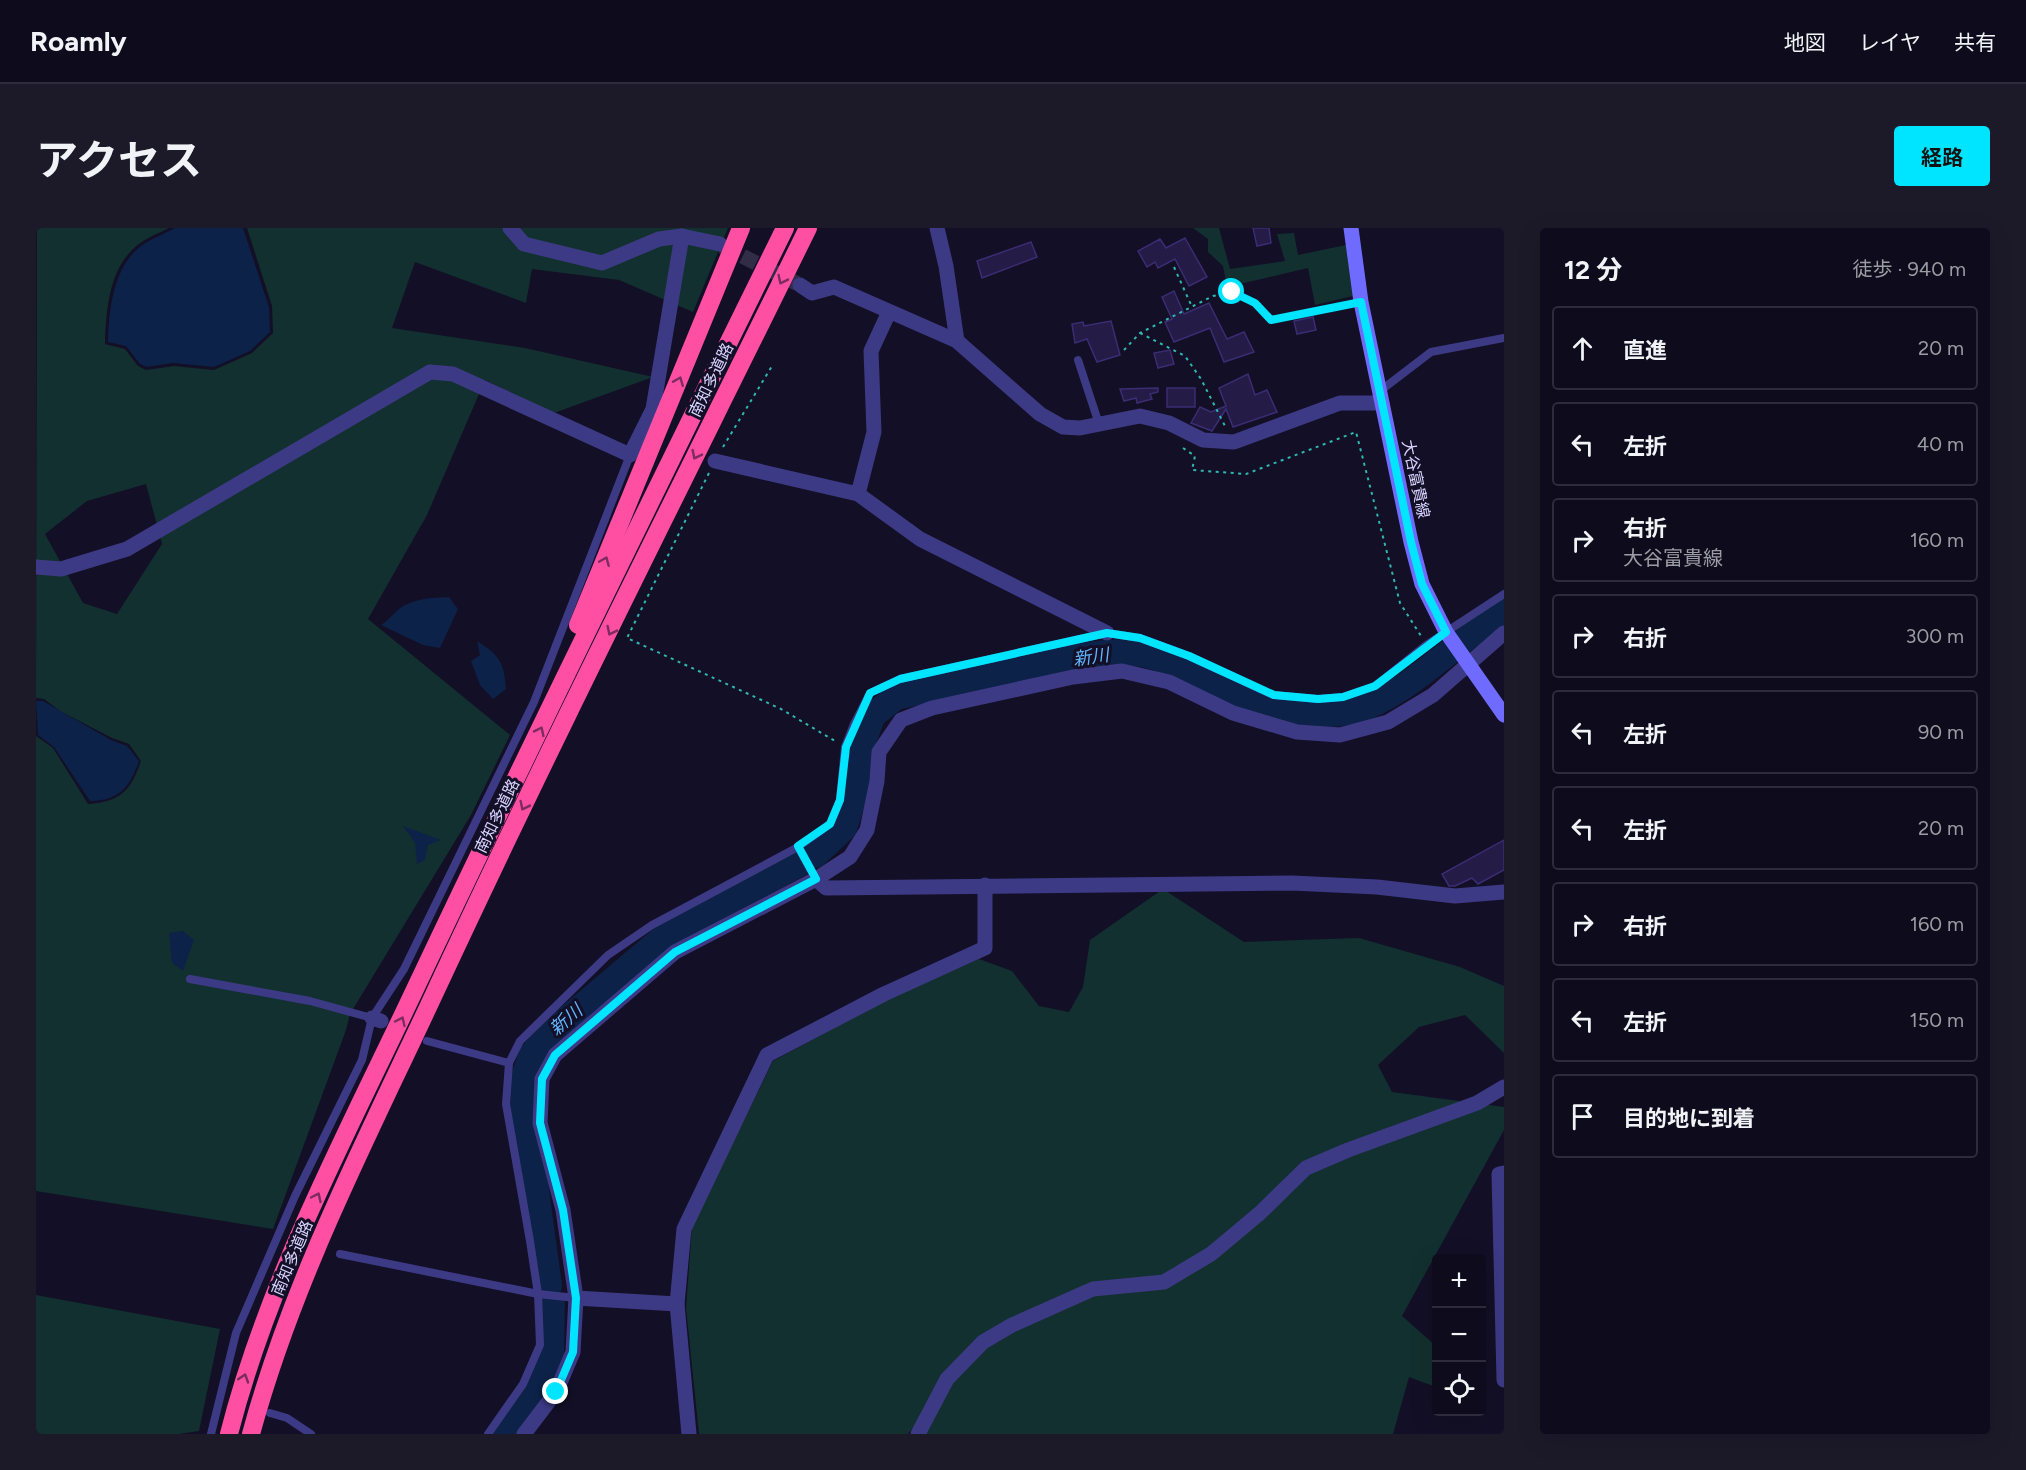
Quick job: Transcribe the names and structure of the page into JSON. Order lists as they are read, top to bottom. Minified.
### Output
{"streets":{"highway":["南知多道路"],"main road":["大谷富貴線"]},"water":["新川"],"page":{"header":"Roamly","nav":["地図","レイヤ","共有"],"title":"アクセス","buttons":"経路","heading":["12 分","徒歩 · 940 m"],"list":[["直進","20 m"],["左折","40 m"],["右折","大谷富貴線","160 m"],["右折","300 m"],["左折","90 m"],["左折","20 m"],["右折","160 m"],["左折","150 m"],"目的地に到着"],"map_buttons":["+","−"]}}
